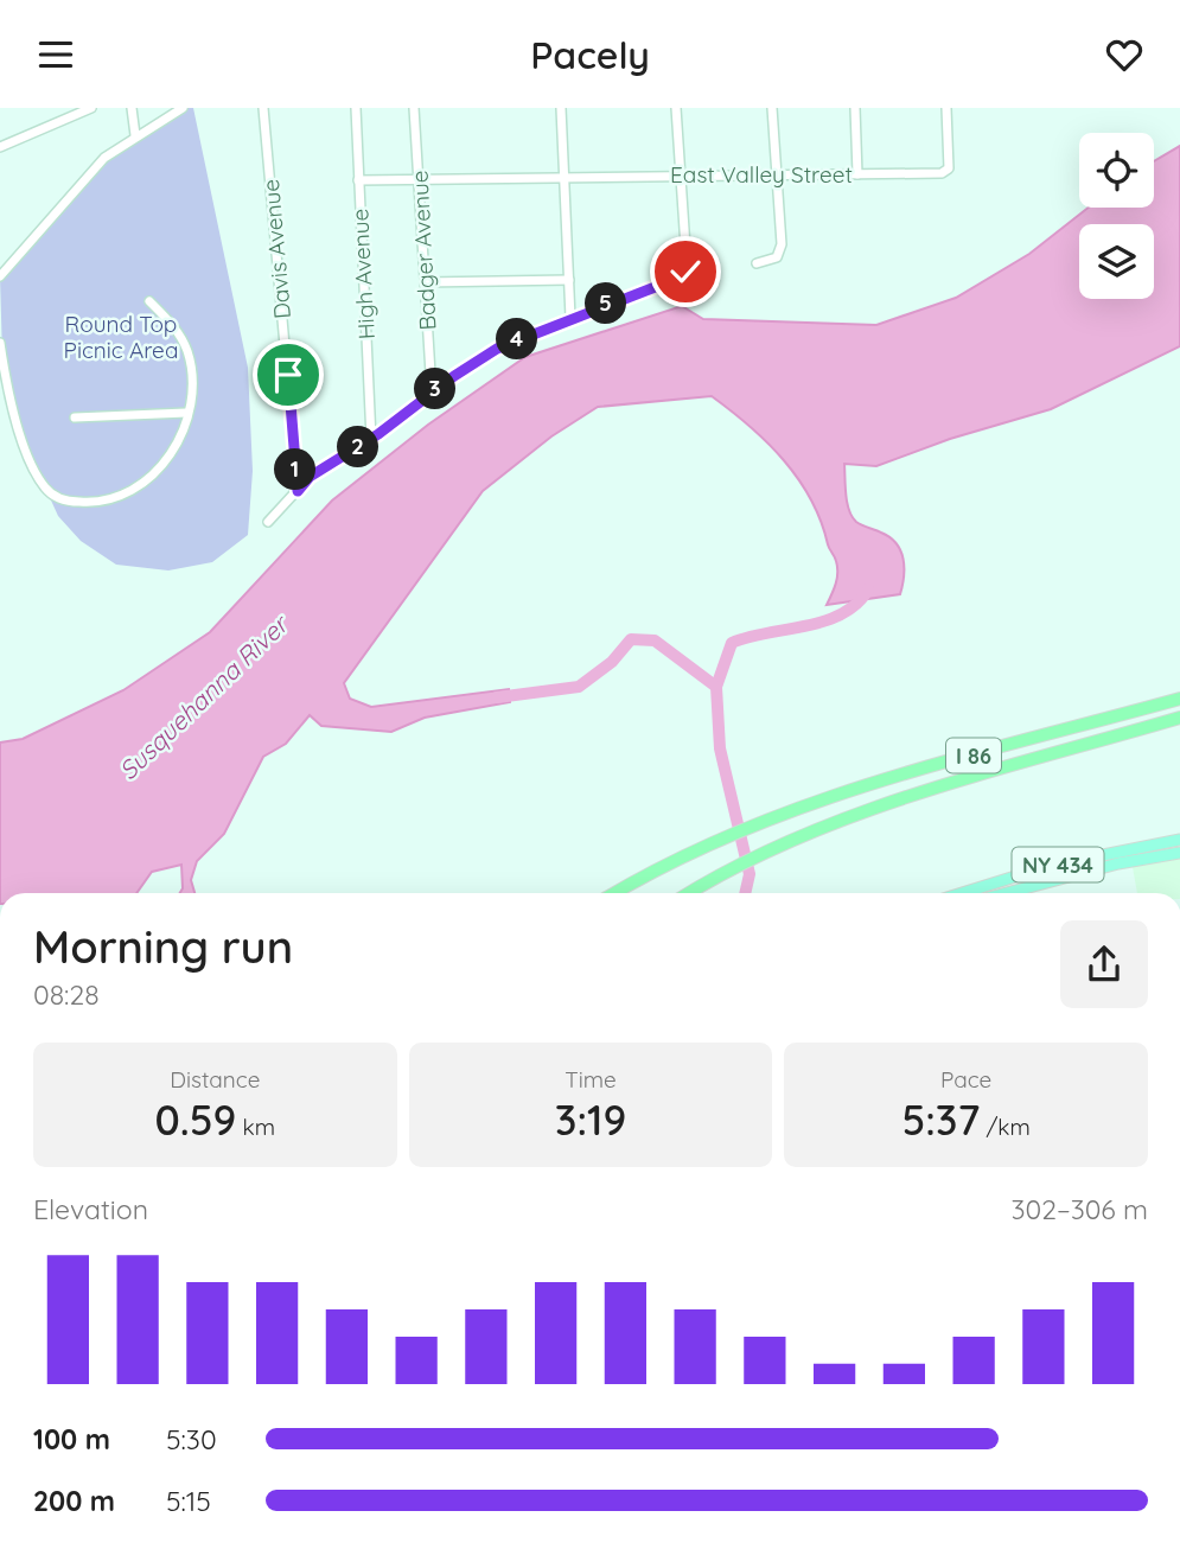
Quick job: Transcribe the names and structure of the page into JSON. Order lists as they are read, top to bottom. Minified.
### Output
{"streets":{"highway":["I 86"],"main road":["NY 434"],"street":["East Valley Street","Davis Avenue","Badger Avenue","High Avenue"]},"crossings":[["East Valley Street","Badger Avenue"],["East Valley Street","High Avenue"]],"water":["Susquehanna River"],"parks":["Round Top Picnic Area"],"page":{"header":"Pacely","pins":["5","4","3","2","1"],"heading":["Morning run","08:28"],"stats":[["Distance","0.59 km"],["Time","3:19"],["Pace","5:37 /km"]],"chart":["Elevation","302–306 m"],"list":[{"name":"100 m","note":"5:30"},{"name":"200 m","note":"5:15"}]}}
